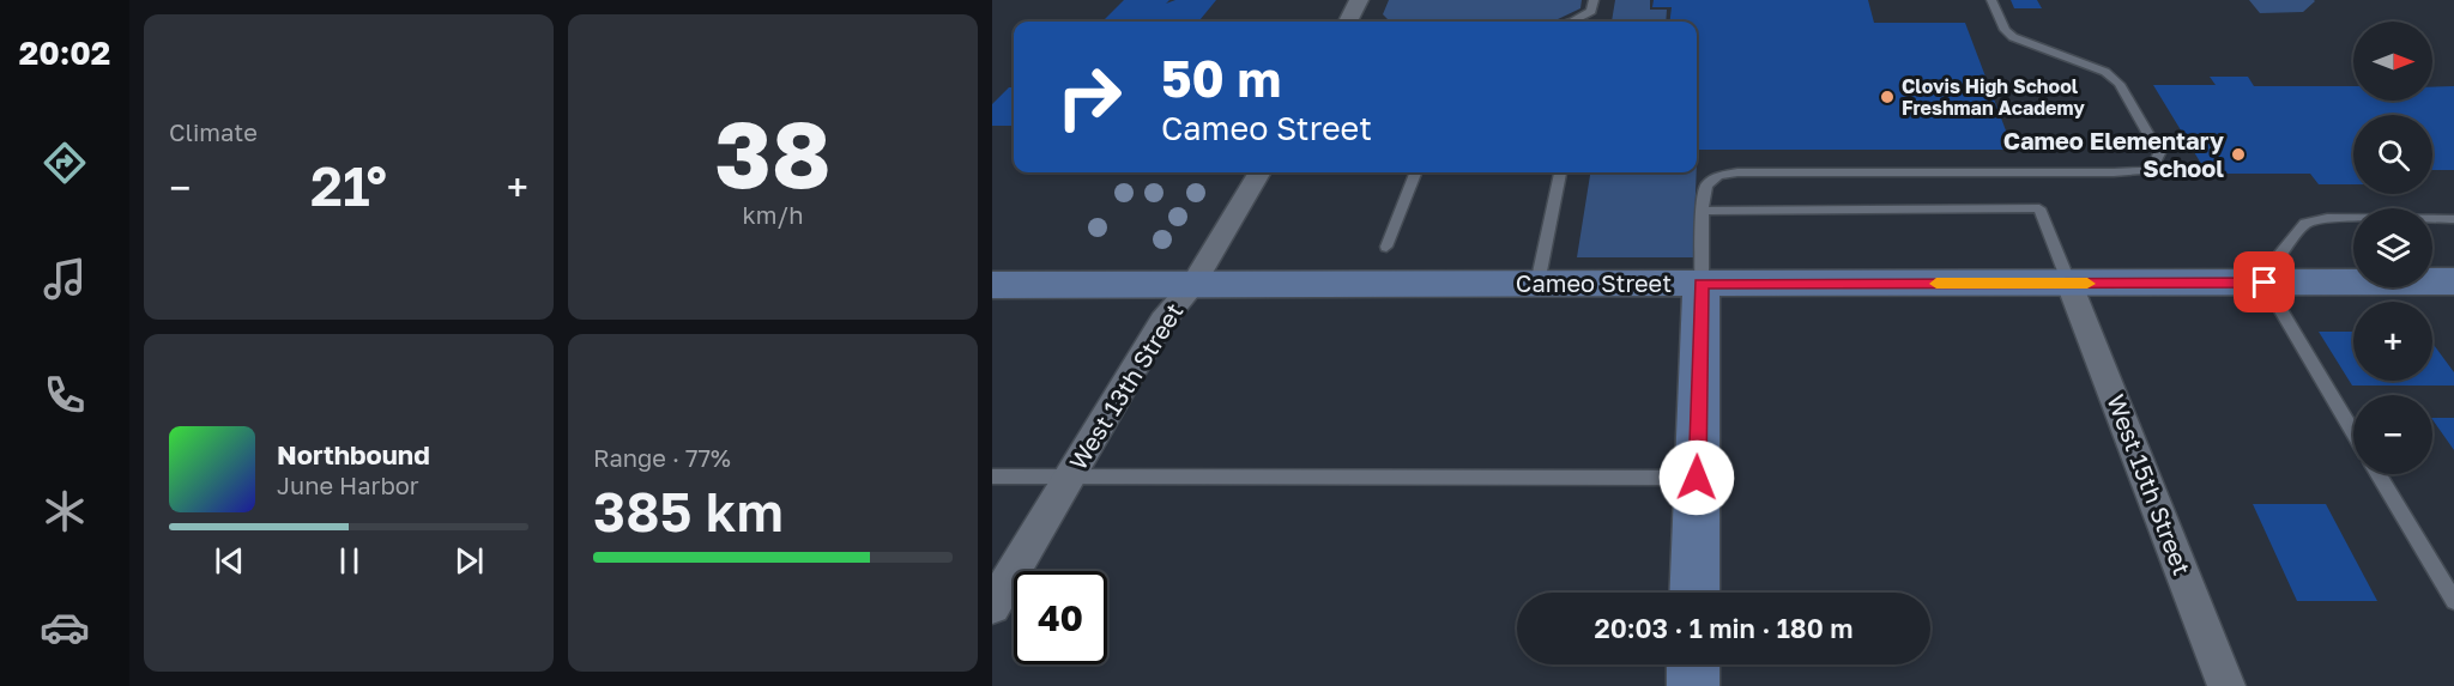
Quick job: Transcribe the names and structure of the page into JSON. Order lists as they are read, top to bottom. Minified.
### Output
{"streets":{"street":["Cameo Street","West 13th Street","West 15th Street"]},"crossings":[["Cameo Street","West 13th Street"],["Cameo Street","West 15th Street"]],"places":["Clovis High School Freshman Academy","Cameo Elementary School"],"north":"right","page":{"tabs":"20:02","tile":["Climate",["38","km/h"],["Range · 77%","385 km"]],"map_buttons":["+","−"],"turn":["50 m","Cameo Street"],"heat":["−","21°","+"],"song":["Northbound","June Harbor"],"limit":"40","trip":"20:03 · 1 min · 180 m"}}
